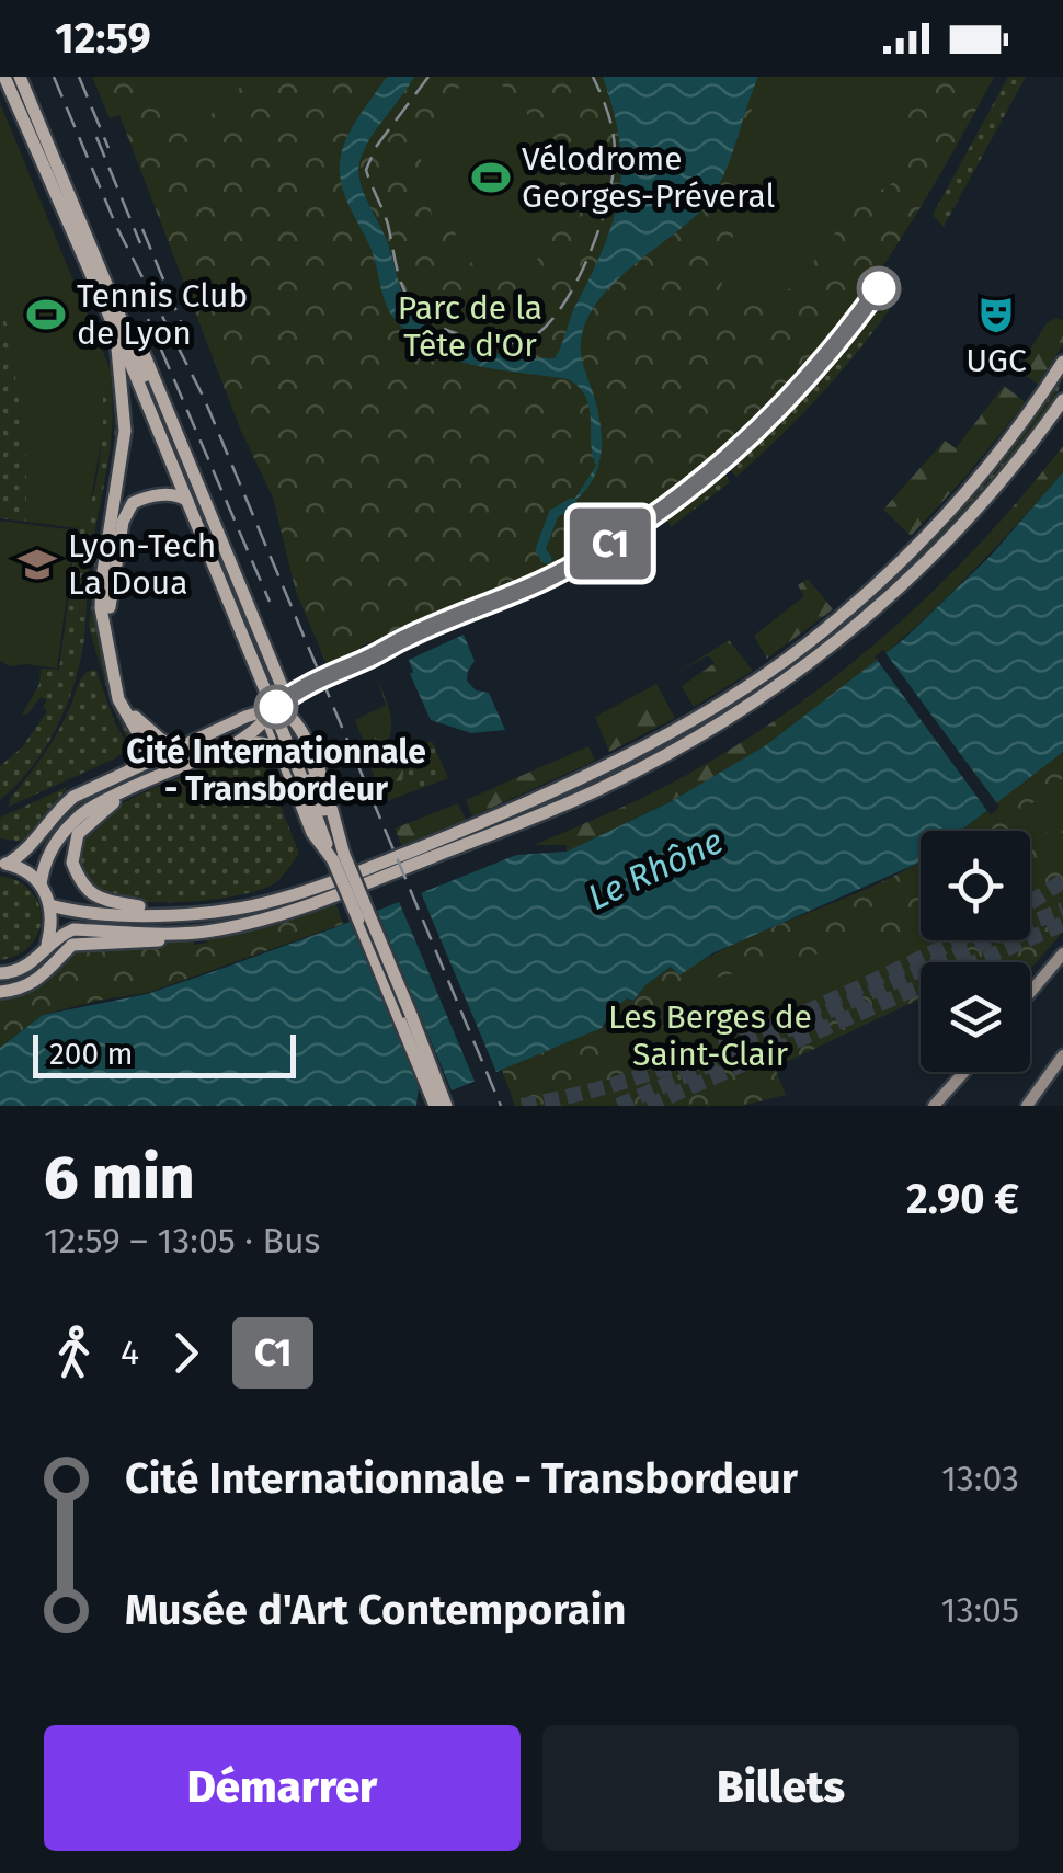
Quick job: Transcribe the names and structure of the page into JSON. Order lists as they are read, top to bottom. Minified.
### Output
{"water":["Le Rhône"],"parks":["Parc de la Tête d'Or","Les Berges de Saint-Clair"],"places":{"sports":["Vélodrome Georges-Préveral","Tennis Club de Lyon"],"theatre":["UGC"],"school or university":["Lyon-Tech La Doua"],"other":["Cité Internationnale - Transbordeur"]},"lines":["bus line C1"],"scale_bar":"200 m","page":{"status":"12:59","on_map":"C1","scale":"200 m","heading":["6 min","12:59 – 13:05 · Bus","2.90 €"],"legs":["4","C1"],"list":[{"name":"Cité Internationnale - Transbordeur","value":"13:03"},{"name":"Musée d'Art Contemporain","value":"13:05"}],"buttons":["Démarrer","Billets"]}}
